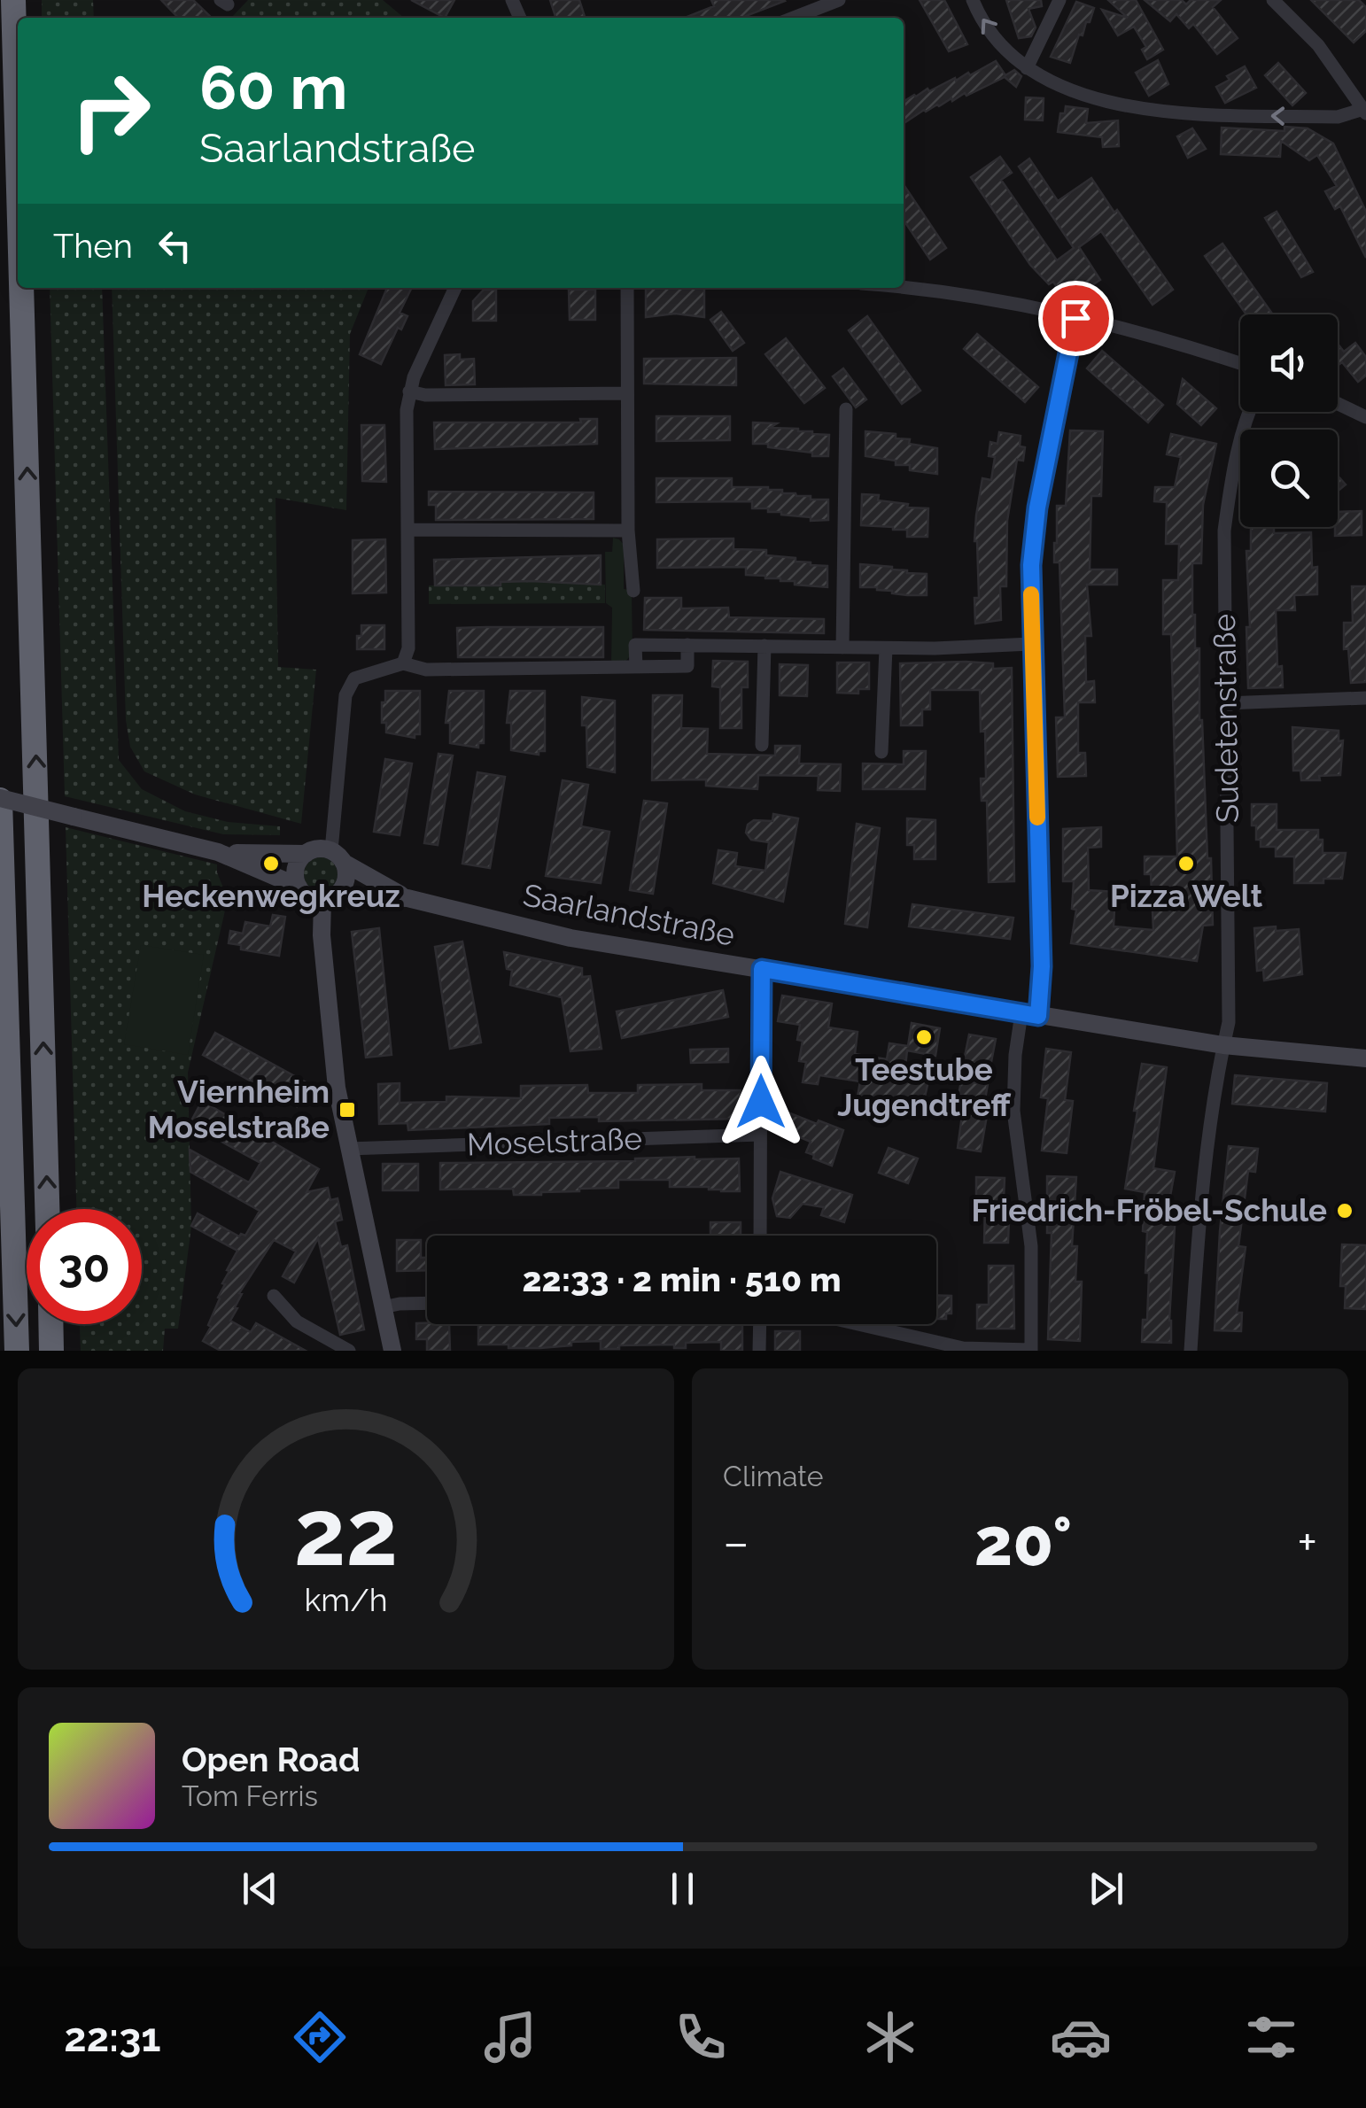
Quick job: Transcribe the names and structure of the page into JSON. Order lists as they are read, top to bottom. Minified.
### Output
{"streets":{"street":["Sudetenstraße","Saarlandstraße","Moselstraße"]},"crossings":[["Sudetenstraße","Saarlandstraße"]],"places":{"other":["Heckenwegkreuz","Pizza Welt","Teestube Jugendtreff","Friedrich-Fröbel-Schule"],"transit":["Viernheim Moselstraße"]},"page":{"turn":["60 m","Saarlandstraße"],"then":"Then","limit":"30","trip":"22:33 · 2 min · 510 m","tile":"Climate","heat":["−","20°","+"],"song":["Open Road","Tom Ferris"],"tabs":"22:31","gauge":["22","km/h"]}}
